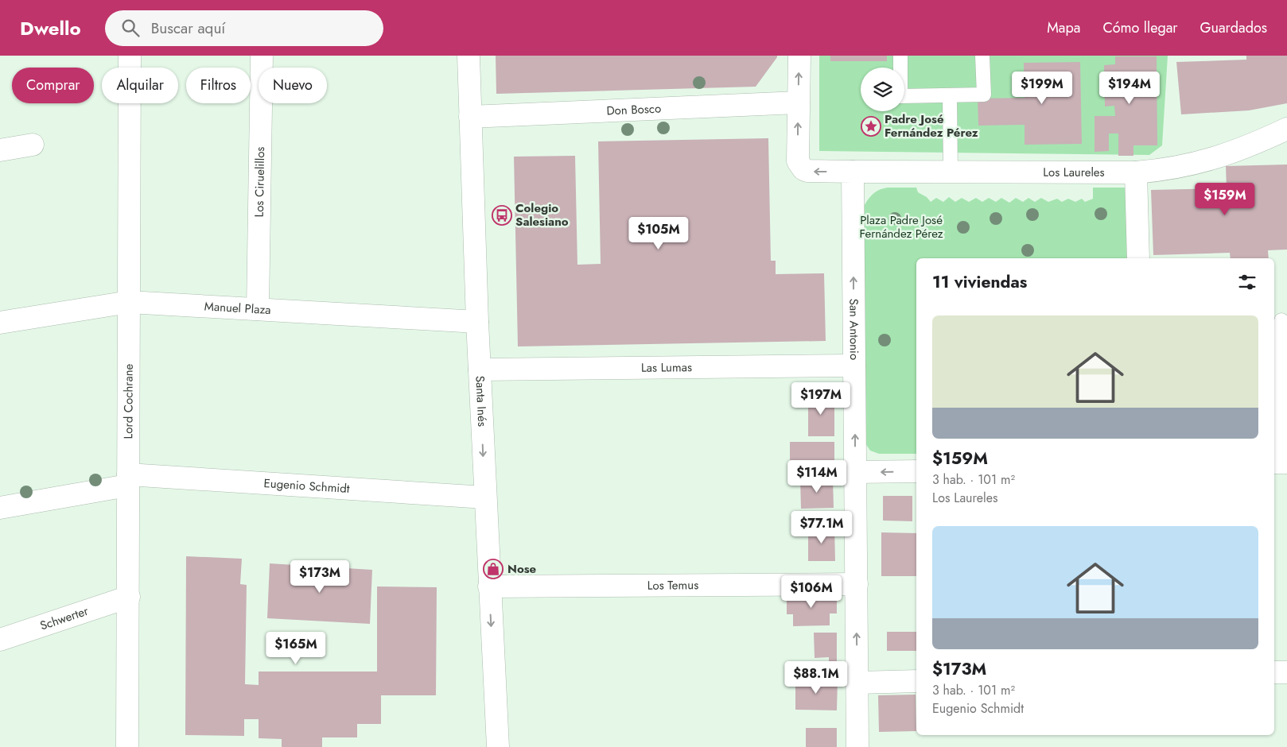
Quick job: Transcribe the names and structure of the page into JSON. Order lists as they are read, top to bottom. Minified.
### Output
{"streets":{"street":["Don Bosco","Los Laureles","Los Ciruelillos","Manuel Plaza","San Antonio","Las Lumas","Lord Cochrane","Santa Inés","Eugenio Schmidt","Los Temus","Schwerter"]},"crossings":[["Don Bosco","Santa Inés"],["Los Laureles","San Antonio"],["Los Ciruelillos","Manuel Plaza"],["Manuel Plaza","Lord Cochrane"],["Manuel Plaza","Santa Inés"],["San Antonio","Las Lumas"],["San Antonio","Los Temus"],["Las Lumas","Santa Inés"],["Lord Cochrane","Eugenio Schmidt"],["Lord Cochrane","Schwerter"],["Santa Inés","Eugenio Schmidt"],["Santa Inés","Los Temus"]],"one_way":["San Antonio","Santa Inés"],"parks":["Plaza Padre José Fernández Pérez"],"places":{"place":["Padre José Fernández Pérez"],"bus stop":["Colegio Salesiano"],"shop":["Nose"]},"page":{"header":"Dwello","search":"Buscar aquí","nav":["Mapa","Cómo llegar","Guardados"],"chip":["Comprar","Alquilar","Filtros","Nuevo"],"price":["$199M","$194M","$159M","$105M","$197M","$114M","$77.1M","$173M","$106M","$165M","$88.1M"],"heading":"11 viviendas","list":[{"name":"$159M","note":"3 hab. · 101 m² · Los Laureles"},{"name":"$173M","note":"3 hab. · 101 m² · Eugenio Schmidt"}]}}
